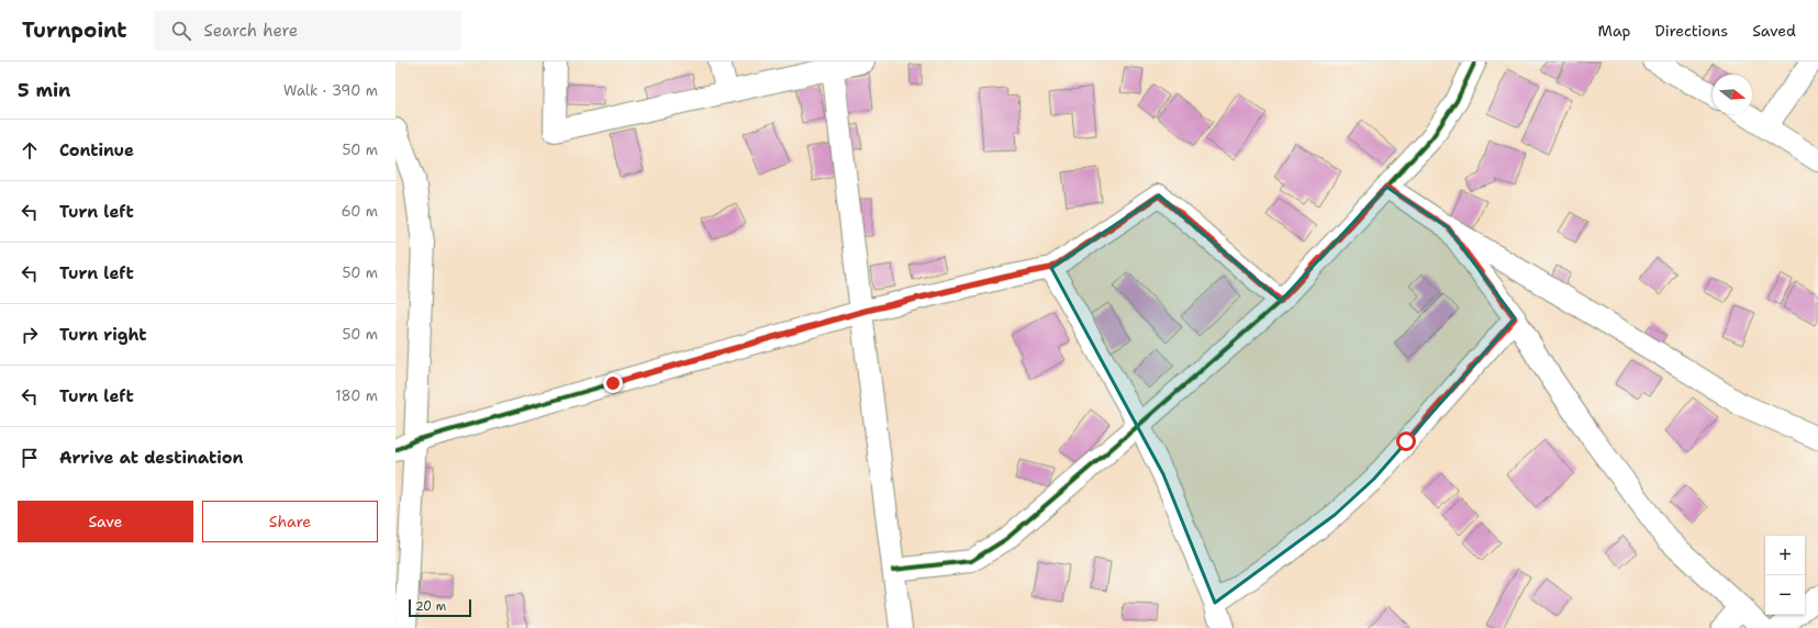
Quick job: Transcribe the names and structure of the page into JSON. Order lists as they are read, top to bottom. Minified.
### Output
{"scale_bar":"20 m","north":"right","page":{"header":"Turnpoint","search":"Search here","nav":["Map","Directions","Saved"],"heading":["5 min","Walk · 390 m"],"list":[["Continue","50 m"],["Turn left","60 m"],["Turn left","50 m"],["Turn right","50 m"],["Turn left","180 m"],"Arrive at destination"],"buttons":["Save","Share"],"map_buttons":["+","−"],"scale":"20 m"}}
